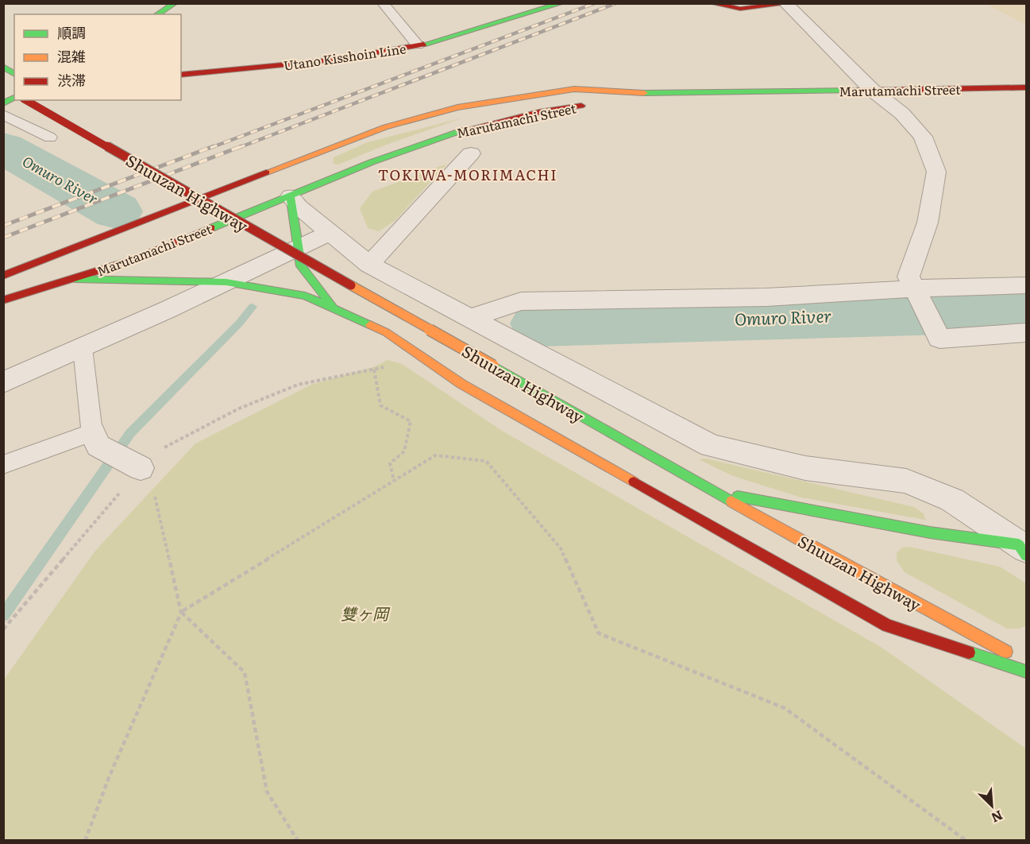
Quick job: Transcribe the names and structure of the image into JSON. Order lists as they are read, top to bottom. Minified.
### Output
{"streets":{"main road":["Utano Kisshoin Line","Marutamachi Street","Shuuzan Highway"]},"districts":["TOKIWA-MORIMACHI"],"water":["Omuro River"],"parks":["雙ヶ岡"],"legend":["順調","混雑","渋滞"],"north":"bottom right"}
